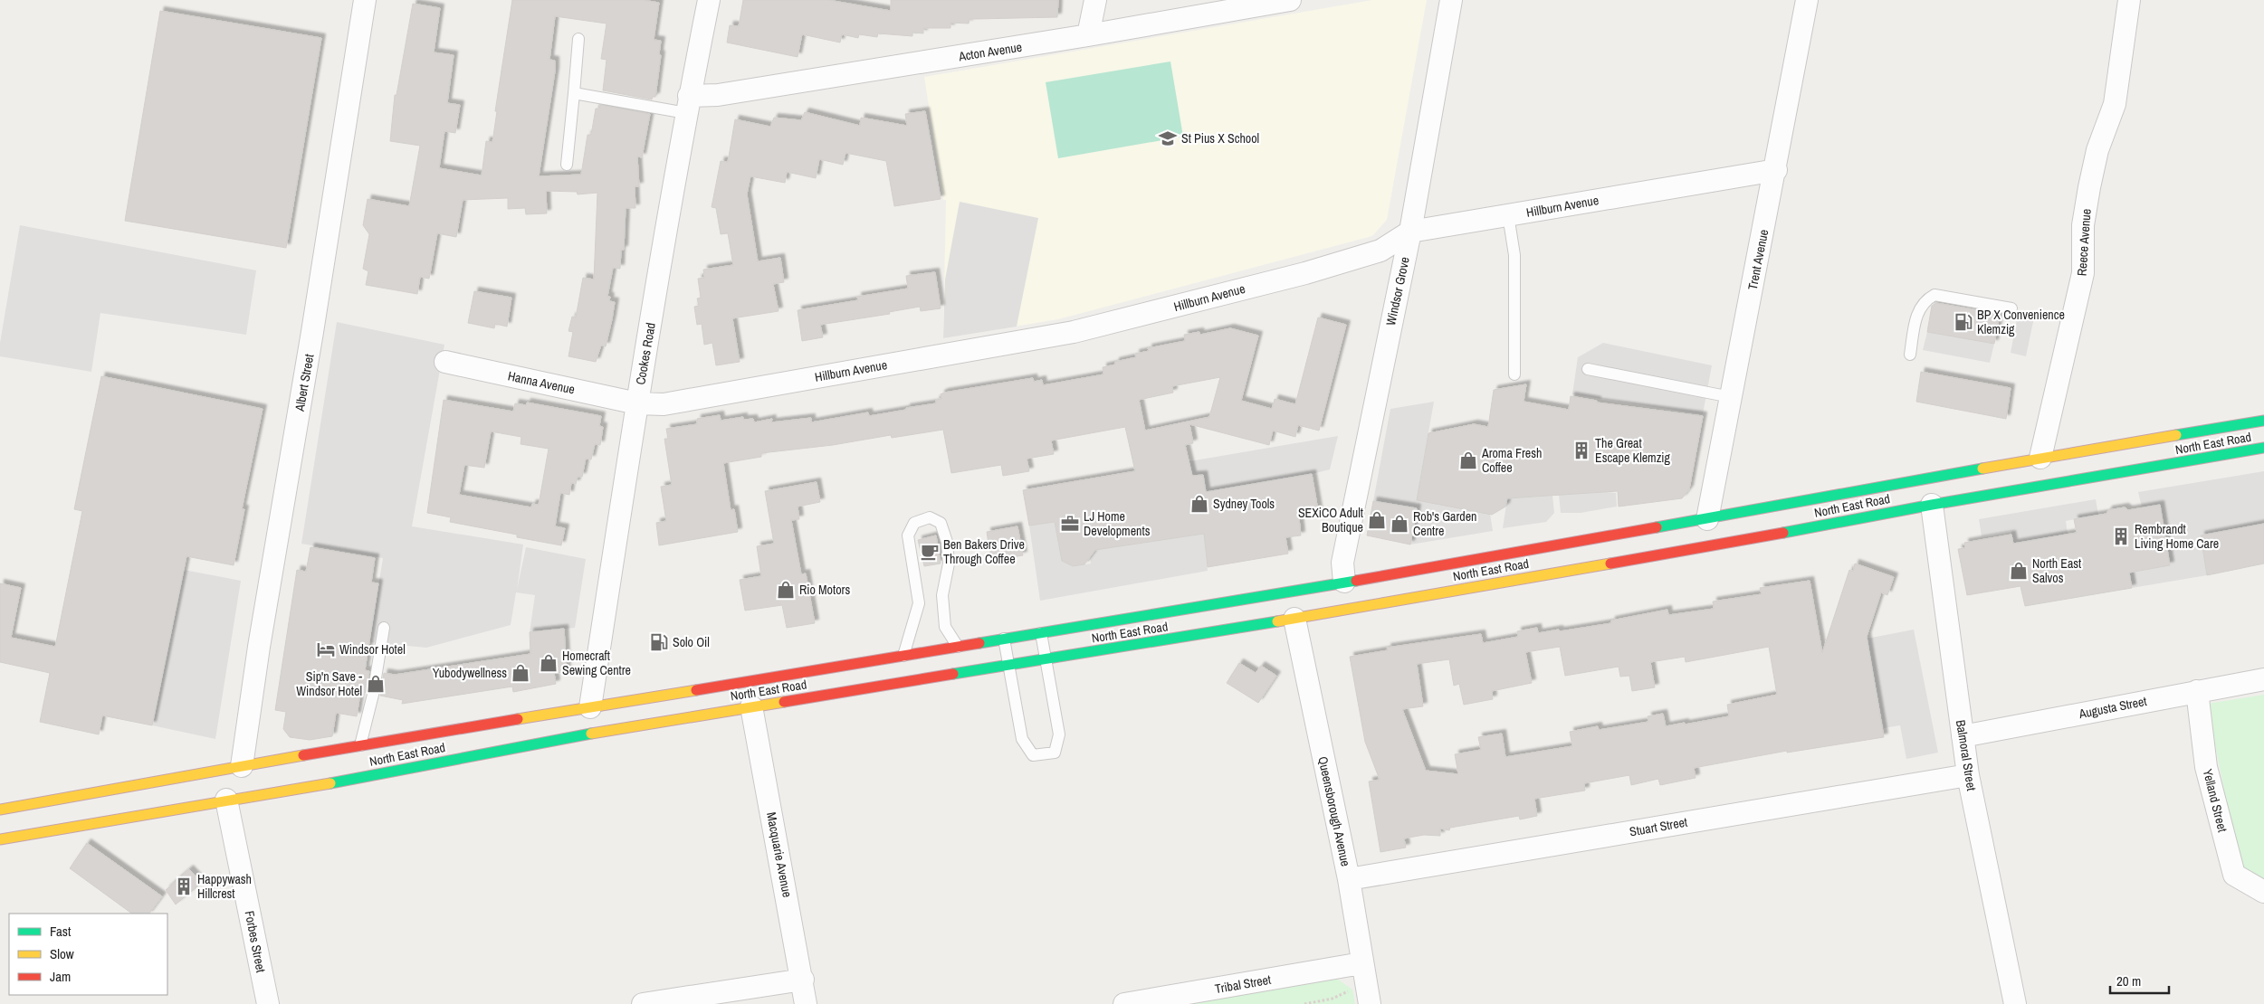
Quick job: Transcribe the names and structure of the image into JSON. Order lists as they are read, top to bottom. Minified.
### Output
{"streets":{"highway":["North East Road"],"street":["Acton Avenue","Hillburn Avenue","Reece Avenue","Trent Avenue","Windsor Grove","Cookes Road","Albert Street","Hanna Avenue","Augusta Street","Balmoral Street","Yelland Street","Queensborough Avenue","Stuart Street","Macquarie Avenue","Forbes Street","Tribal Street"]},"crossings":[["Acton Avenue","Cookes Road"],["Hillburn Avenue","Trent Avenue"],["Hillburn Avenue","Windsor Grove"],["Hillburn Avenue","Cookes Road"],["Hillburn Avenue","Hanna Avenue"],["Reece Avenue","North East Road"],["Trent Avenue","North East Road"],["Windsor Grove","North East Road"],["Cookes Road","Hanna Avenue"],["Cookes Road","North East Road"],["Albert Street","North East Road"],["North East Road","Balmoral Street"],["North East Road","Queensborough Avenue"],["North East Road","Macquarie Avenue"],["North East Road","Forbes Street"],["Augusta Street","Balmoral Street"],["Augusta Street","Yelland Street"],["Balmoral Street","Stuart Street"],["Queensborough Avenue","Stuart Street"],["Queensborough Avenue","Tribal Street"]],"places":{"school or university":["St Pius X School"],"fuel station":["BP X Convenience Klemzig","Solo Oil"],"building":["The Great Escape Klemzig","Rembrandt Living Home Care","Happywash Hillcrest"],"shop":["Aroma Fresh Coffee","Sydney Tools","SEXiCO Adult Boutique","Rob's Garden Centre","North East Salvos","Rio Motors","Homecraft Sewing Centre","Yubodywellness","Sip'n Save - Windsor Hotel"],"office":["LJ Home Developments"],"cafe":["Ben Bakers Drive Through Coffee"],"hotel":["Windsor Hotel"]},"legend":["Fast","Slow","Jam"],"scale_bar":"20 m"}
